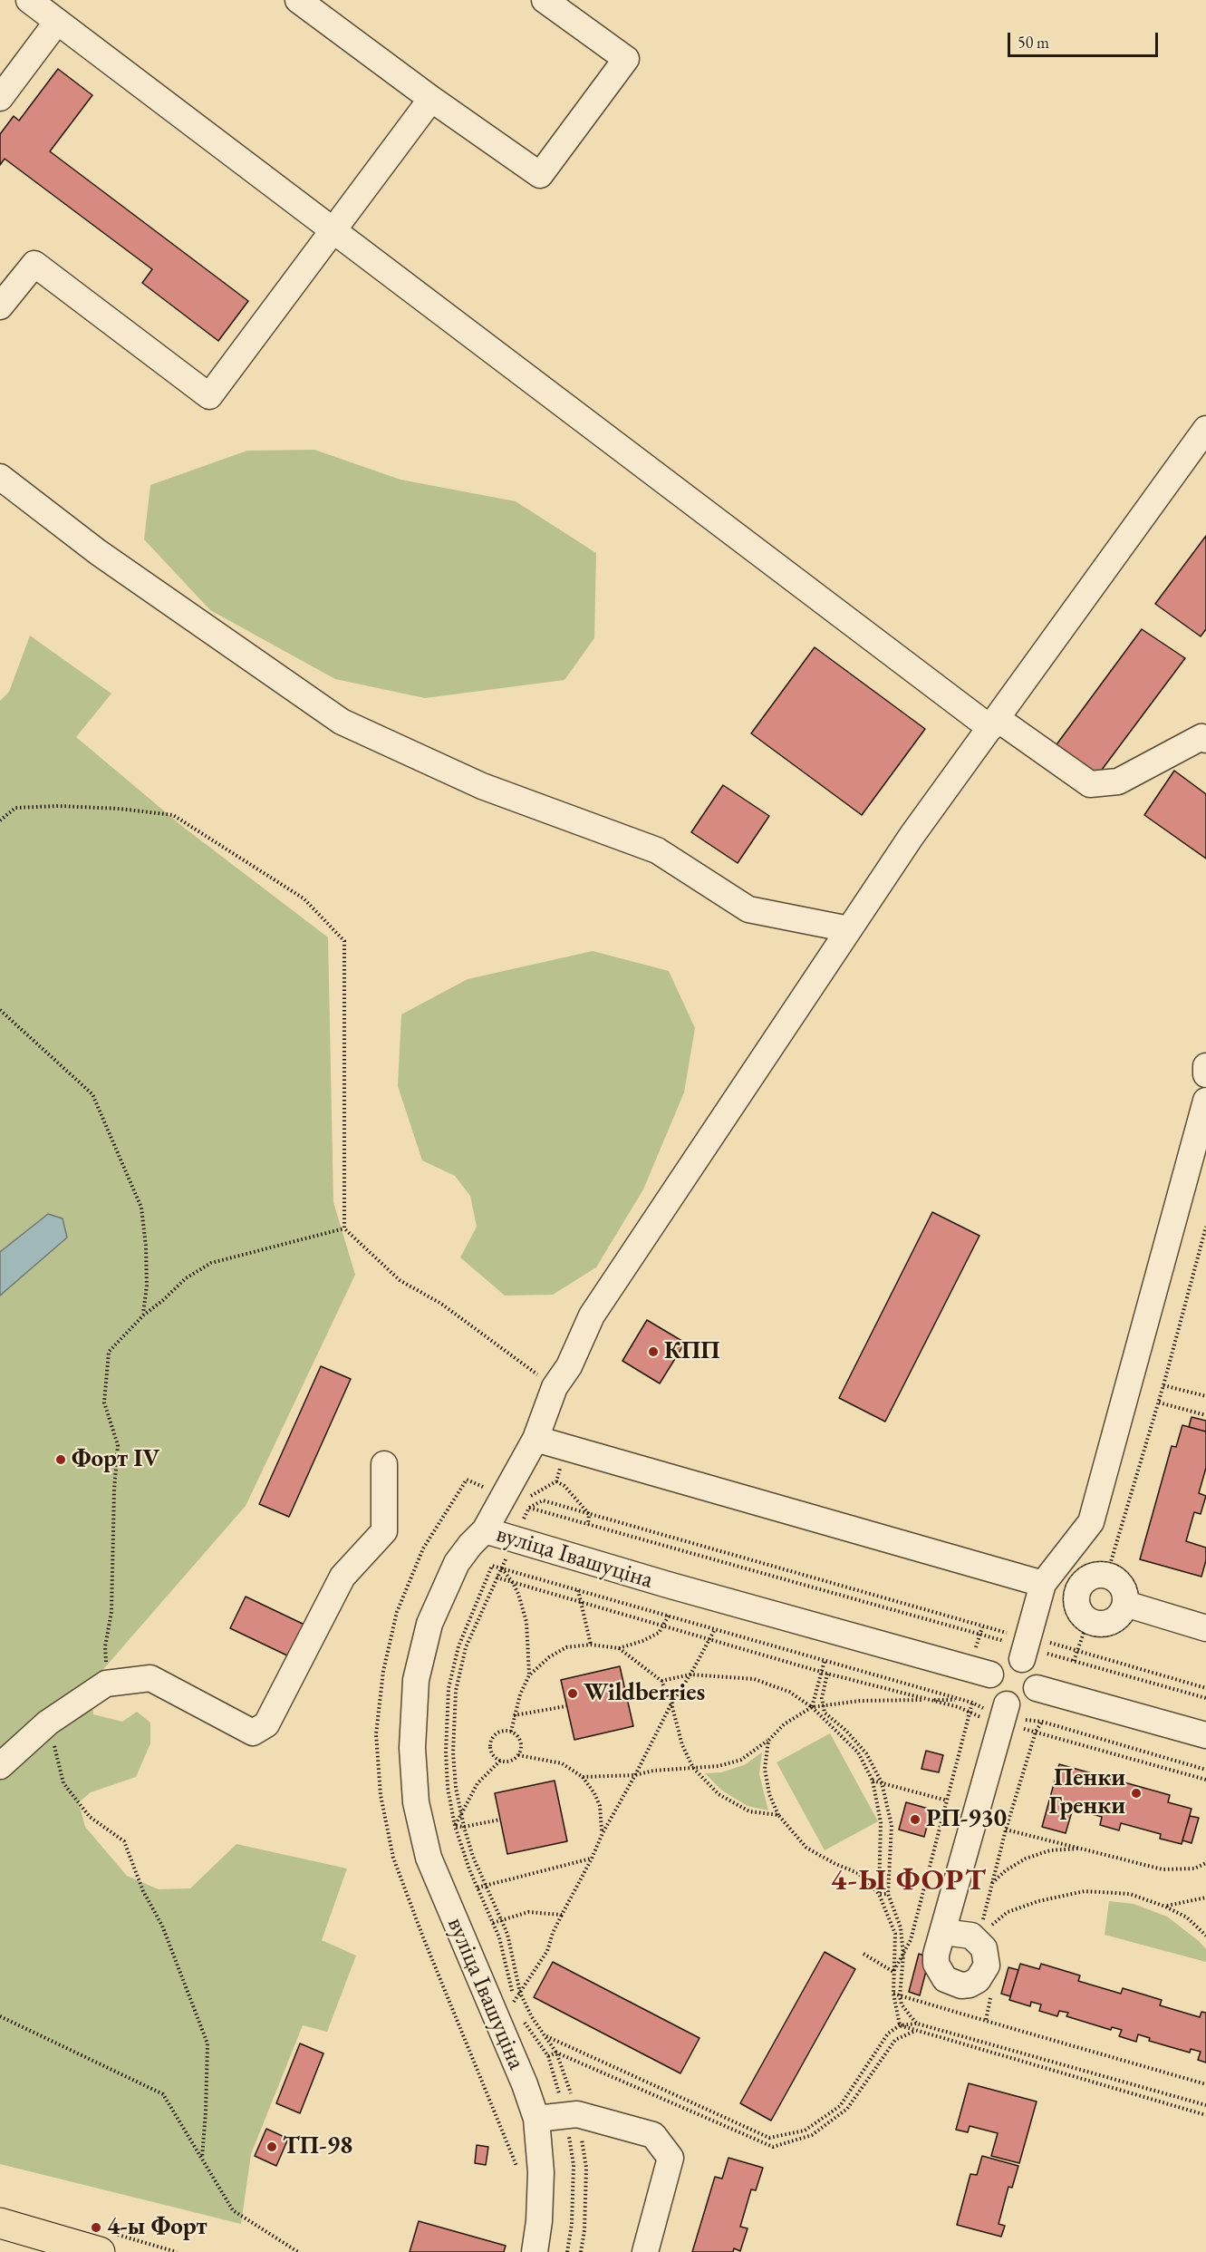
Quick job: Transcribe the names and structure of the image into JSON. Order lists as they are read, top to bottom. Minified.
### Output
{"streets":{"street":["вуліца Івашуціна"]},"districts":["4-Ы ФОРТ"],"places":["КПП","Форт IV","Wildberries","Пенки Гренки","РП-930","ТП-98","4-ы Форт"],"scale_bar":"50 m"}
